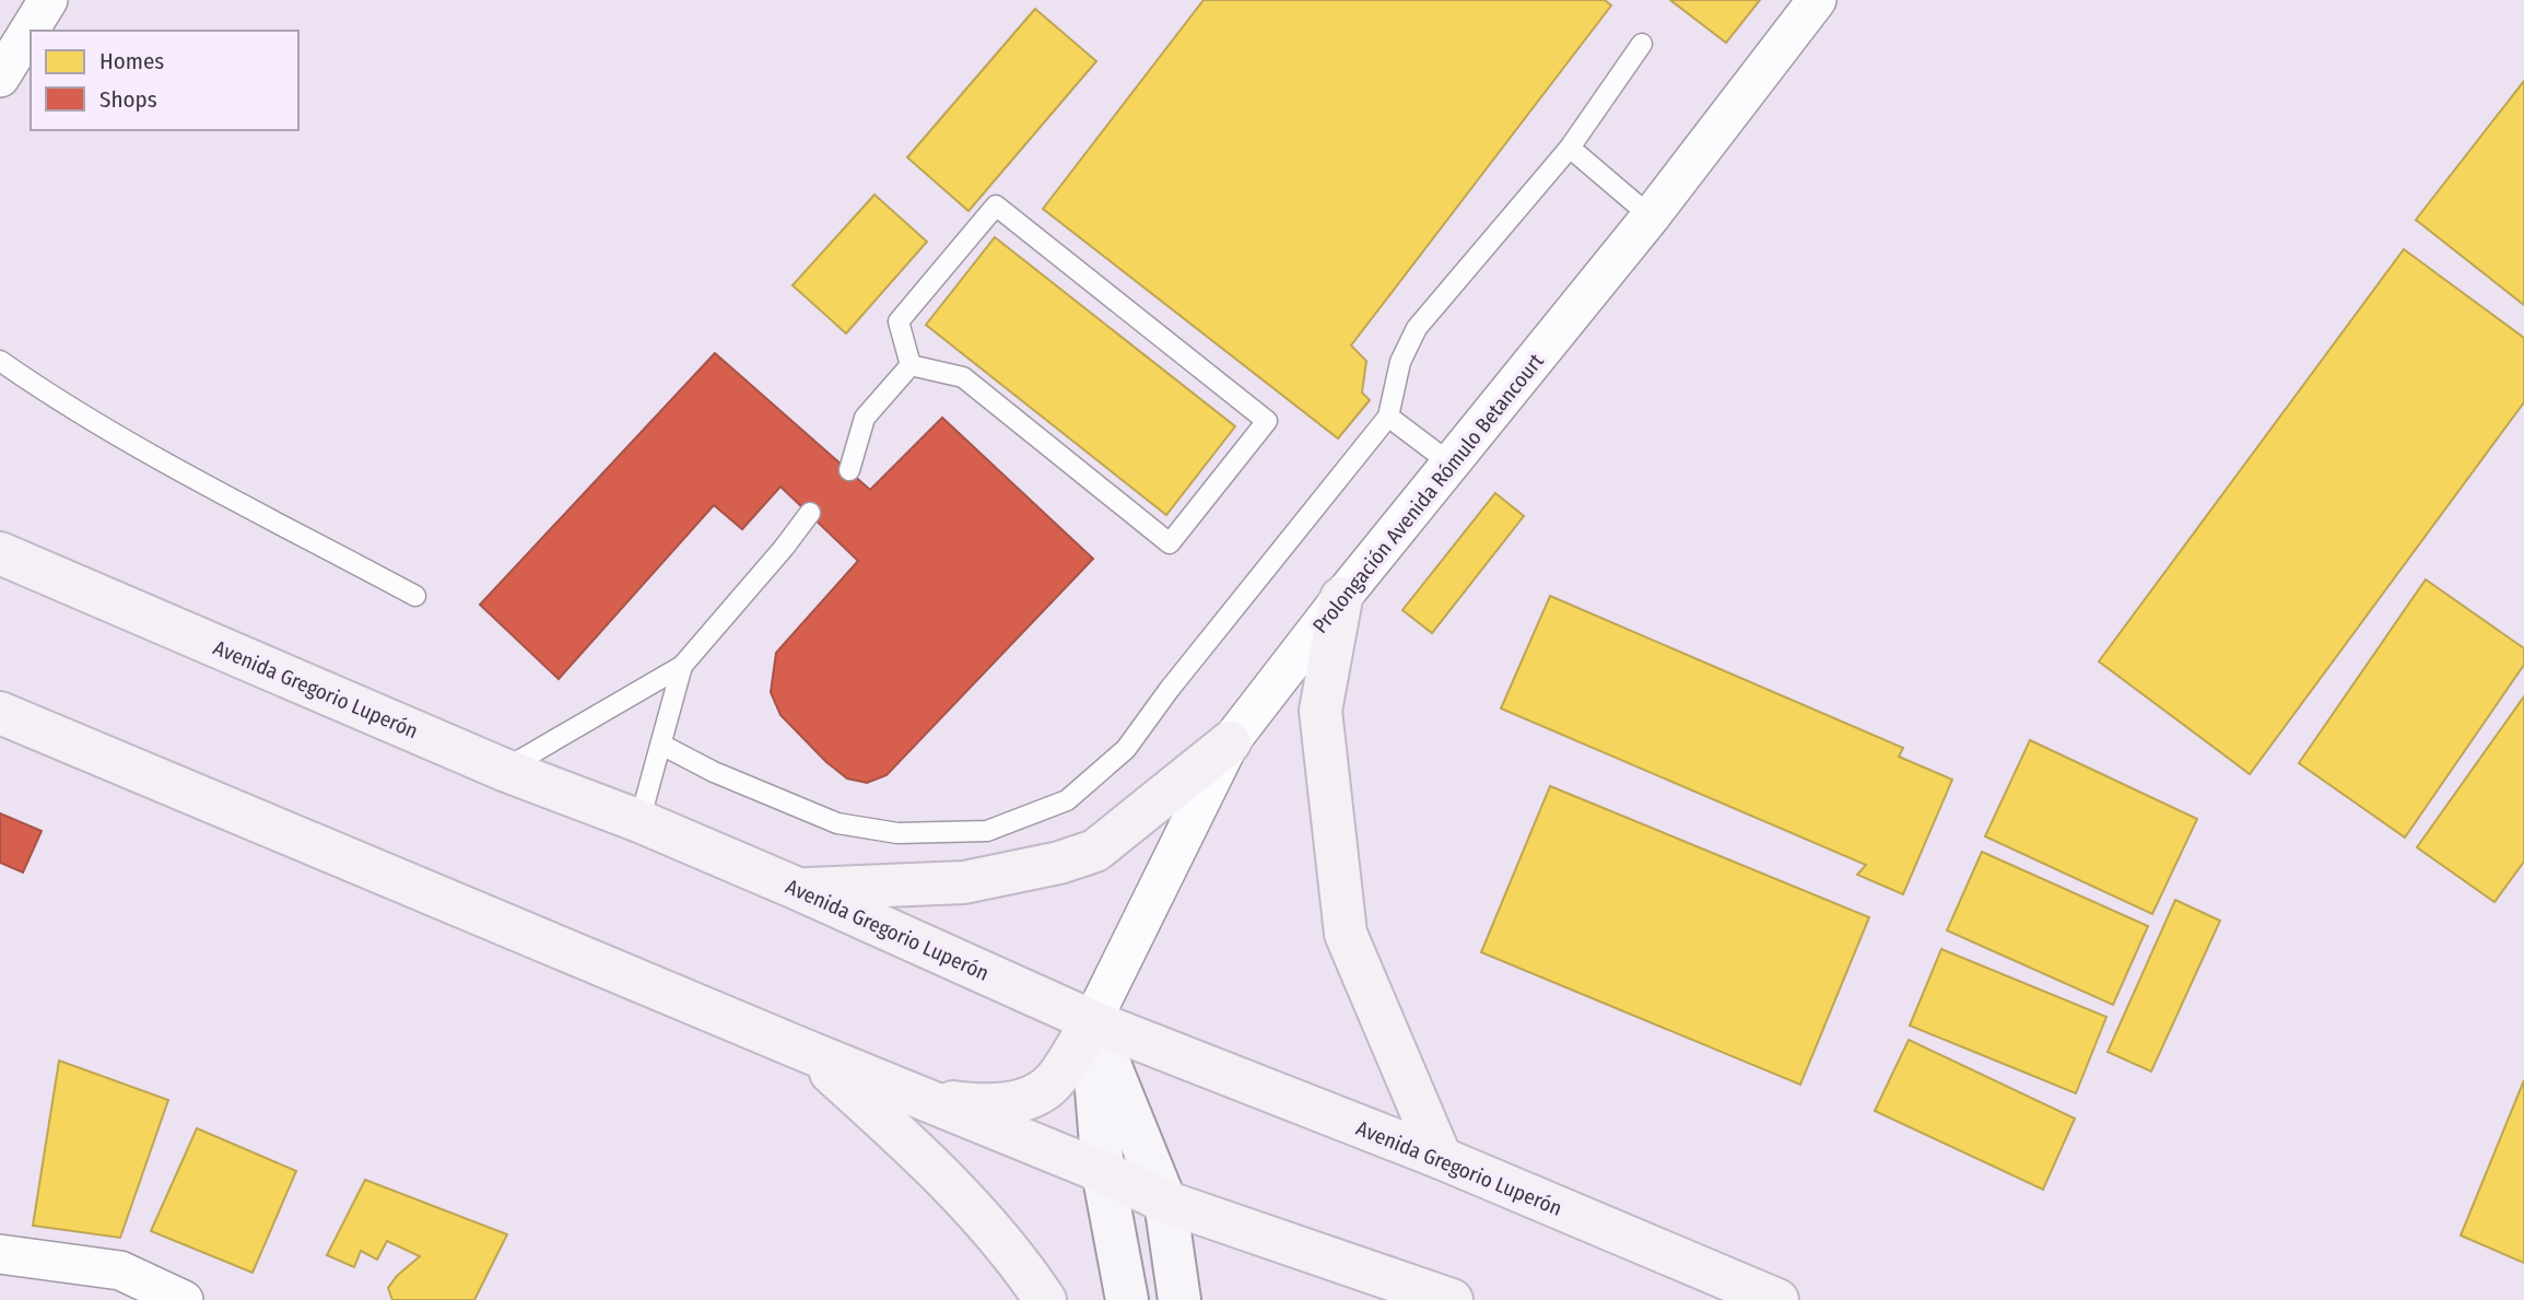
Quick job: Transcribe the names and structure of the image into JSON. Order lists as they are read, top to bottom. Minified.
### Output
{"streets":{"main road":["Avenida Gregorio Luperón"],"street":["Prolongación Avenida Rómulo Betancourt"]},"crossings":[["Prolongación Avenida Rómulo Betancourt","Avenida Gregorio Luperón"]],"legend":["Homes","Shops"]}
